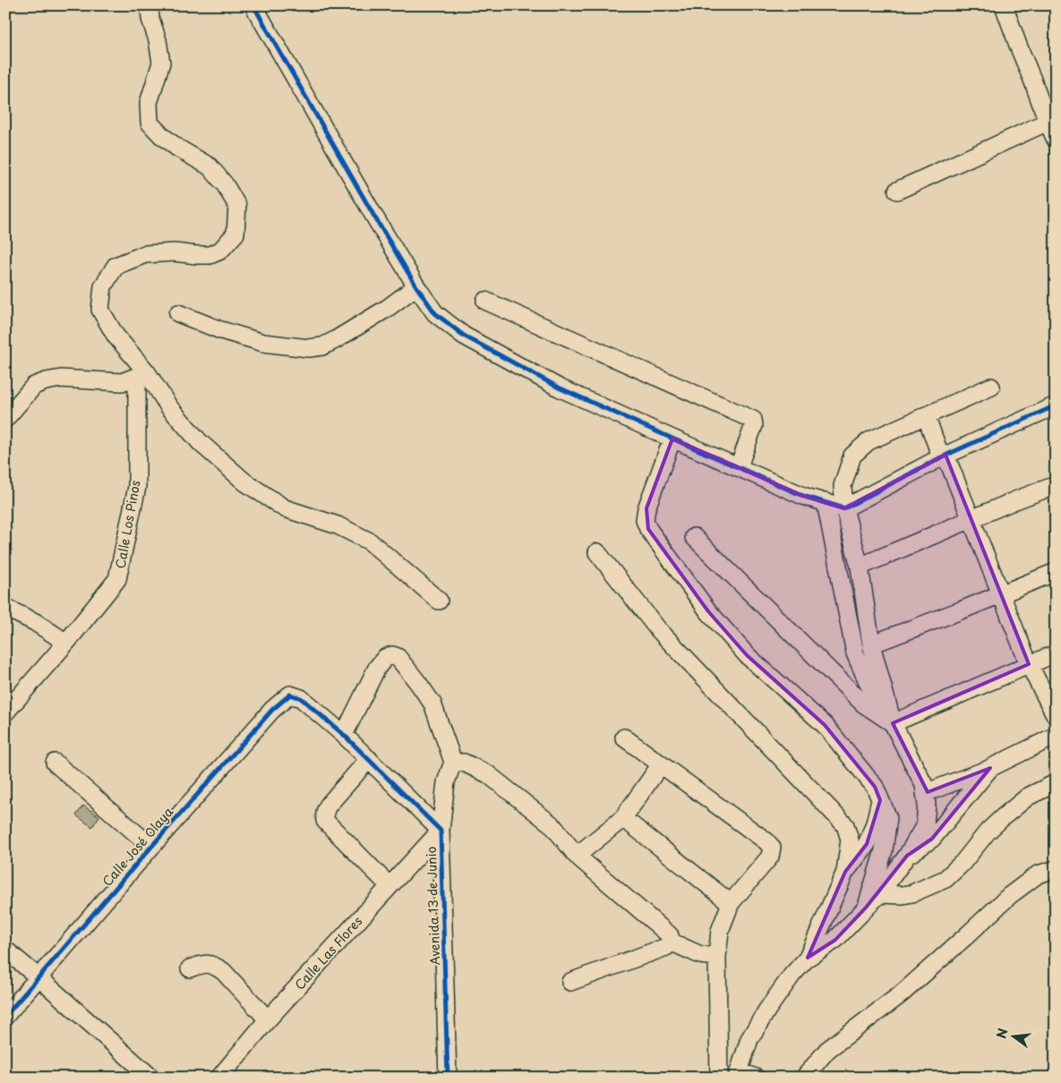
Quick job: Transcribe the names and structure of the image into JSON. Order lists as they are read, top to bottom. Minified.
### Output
{"streets":{"street":["Calle Los Pinos","Calle José Olaya","Avenida 13 de Junio","Calle Las Flores"]},"crossings":[["Calle José Olaya","Avenida 13 de Junio"],["Avenida 13 de Junio","Calle Las Flores"]],"north":"left"}
